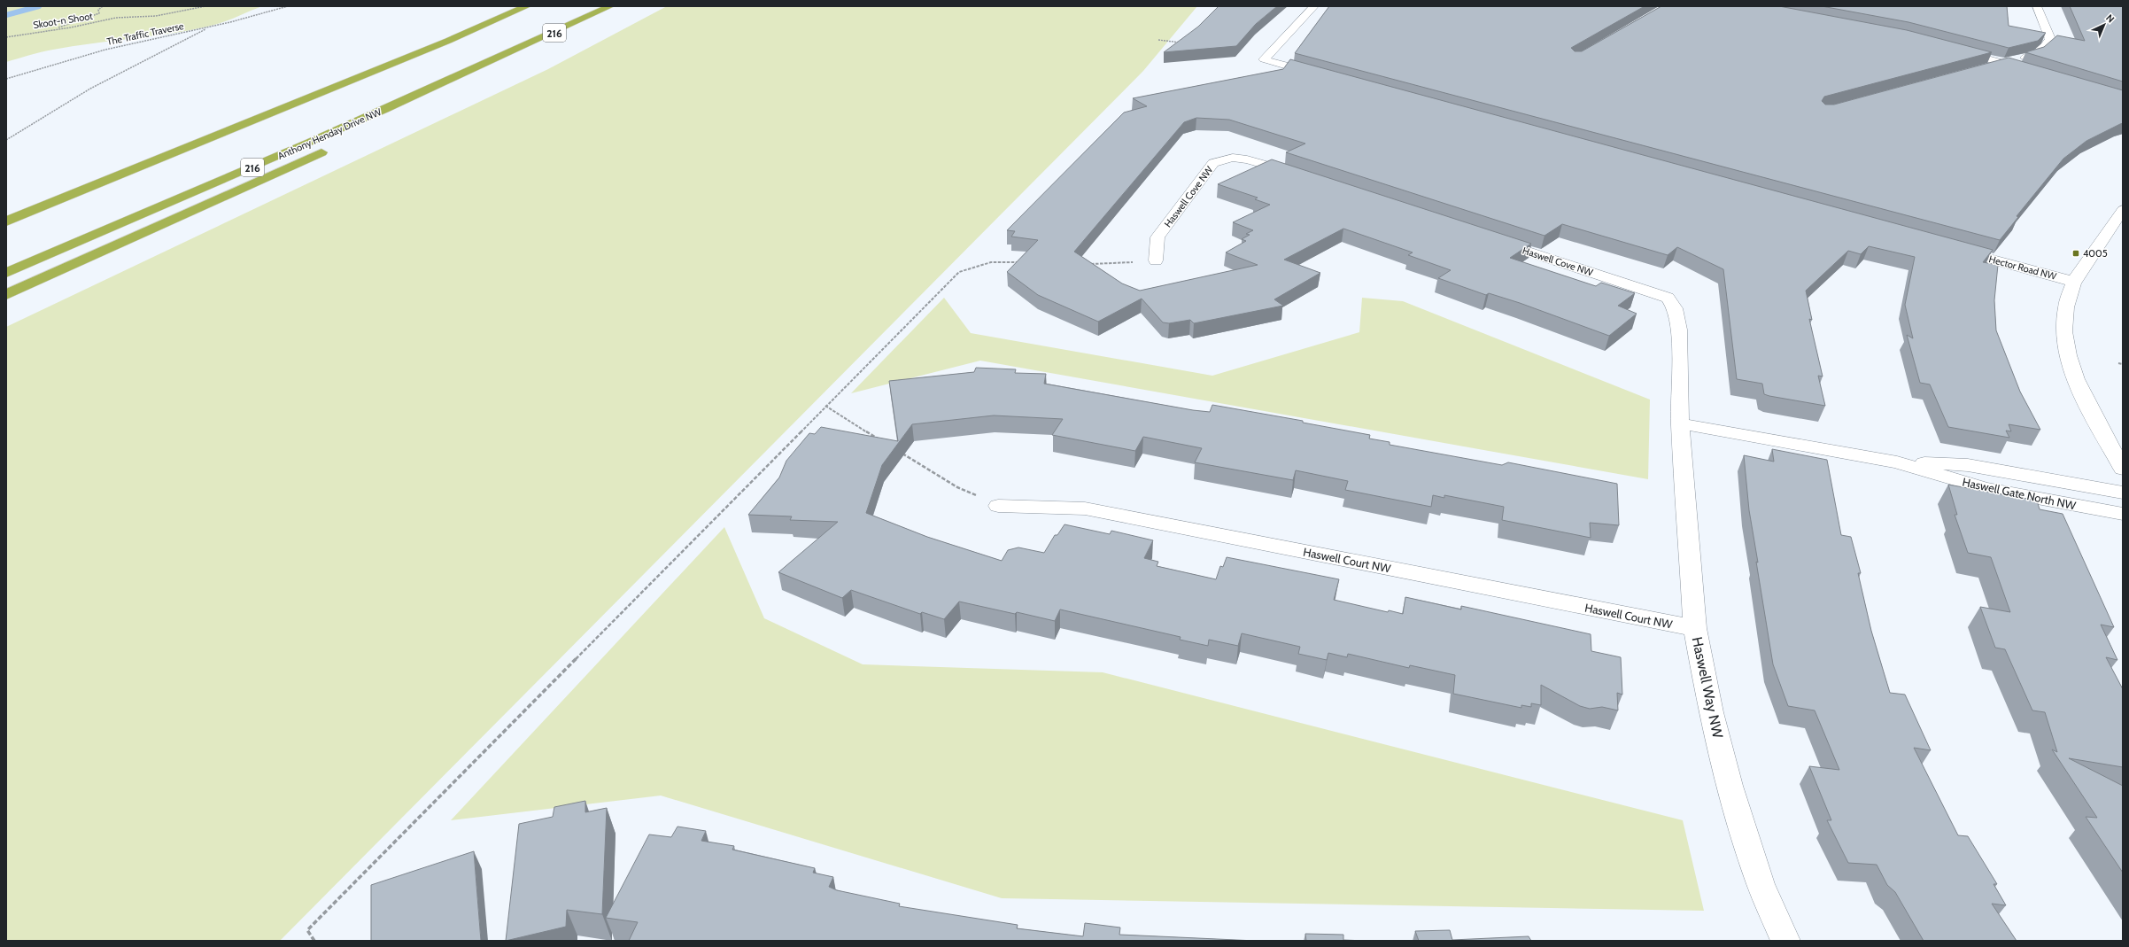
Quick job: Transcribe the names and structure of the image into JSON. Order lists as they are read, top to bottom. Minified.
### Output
{"streets":{"highway":["216","Anthony Henday Drive NW"],"street":["Haswell Cove NW","Hector Road NW","Haswell Gate North NW","Haswell Court NW","Haswell Way NW"],"path":["Skoot-n Shoot","The Traffic Traverse"]},"crossings":[["Haswell Cove NW","Haswell Gate North NW"],["Haswell Cove NW","Haswell Way NW"],["Haswell Gate North NW","Haswell Way NW"],["Haswell Court NW","Haswell Way NW"]],"places":{"transit":["4005"]},"north":"top right"}
